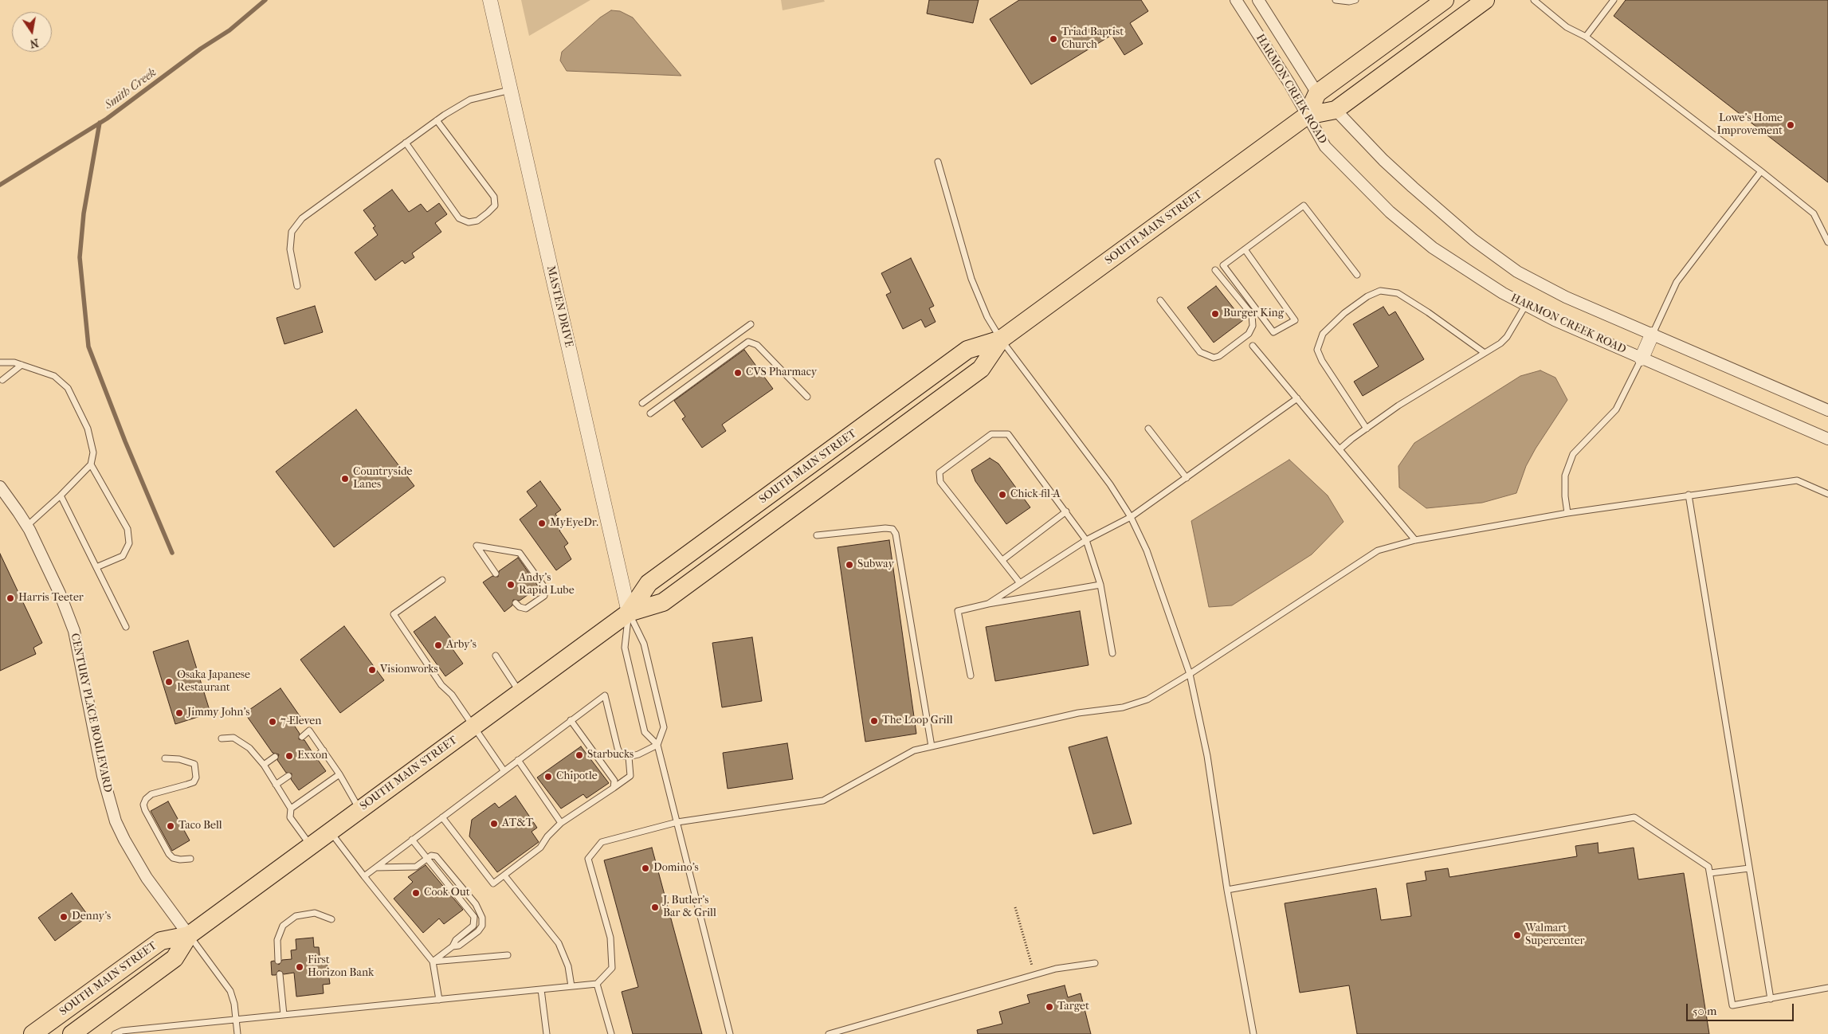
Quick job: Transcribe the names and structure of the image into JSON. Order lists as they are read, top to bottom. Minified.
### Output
{"streets":{"main road":["SOUTH MAIN STREET"],"street":["HARMON CREEK ROAD","MASTEN DRIVE","CENTURY PLACE BOULEVARD"]},"crossings":[["HARMON CREEK ROAD","SOUTH MAIN STREET"],["SOUTH MAIN STREET","MASTEN DRIVE"],["SOUTH MAIN STREET","CENTURY PLACE BOULEVARD"]],"water":["Smith Creek"],"places":["Triad Baptist Church","Lowe's Home Improvement","Burger King","CVS Pharmacy","Countryside Lanes","Chick-fil-A","MyEyeDr.","Subway","Andy's Rapid Lube","Harris Teeter","Arby's","Visionworks","Osaka Japanese Restaurant","Jimmy John's","The Loop Grill","7-Eleven","Starbucks","Exxon","Chipotle","AT&T","Taco Bell","Domino's","Cook Out","J. Butler's Bar & Grill","Denny's","Walmart Supercenter","First Horizon Bank","Target"],"scale_bar":"50 m","north":"bottom"}
